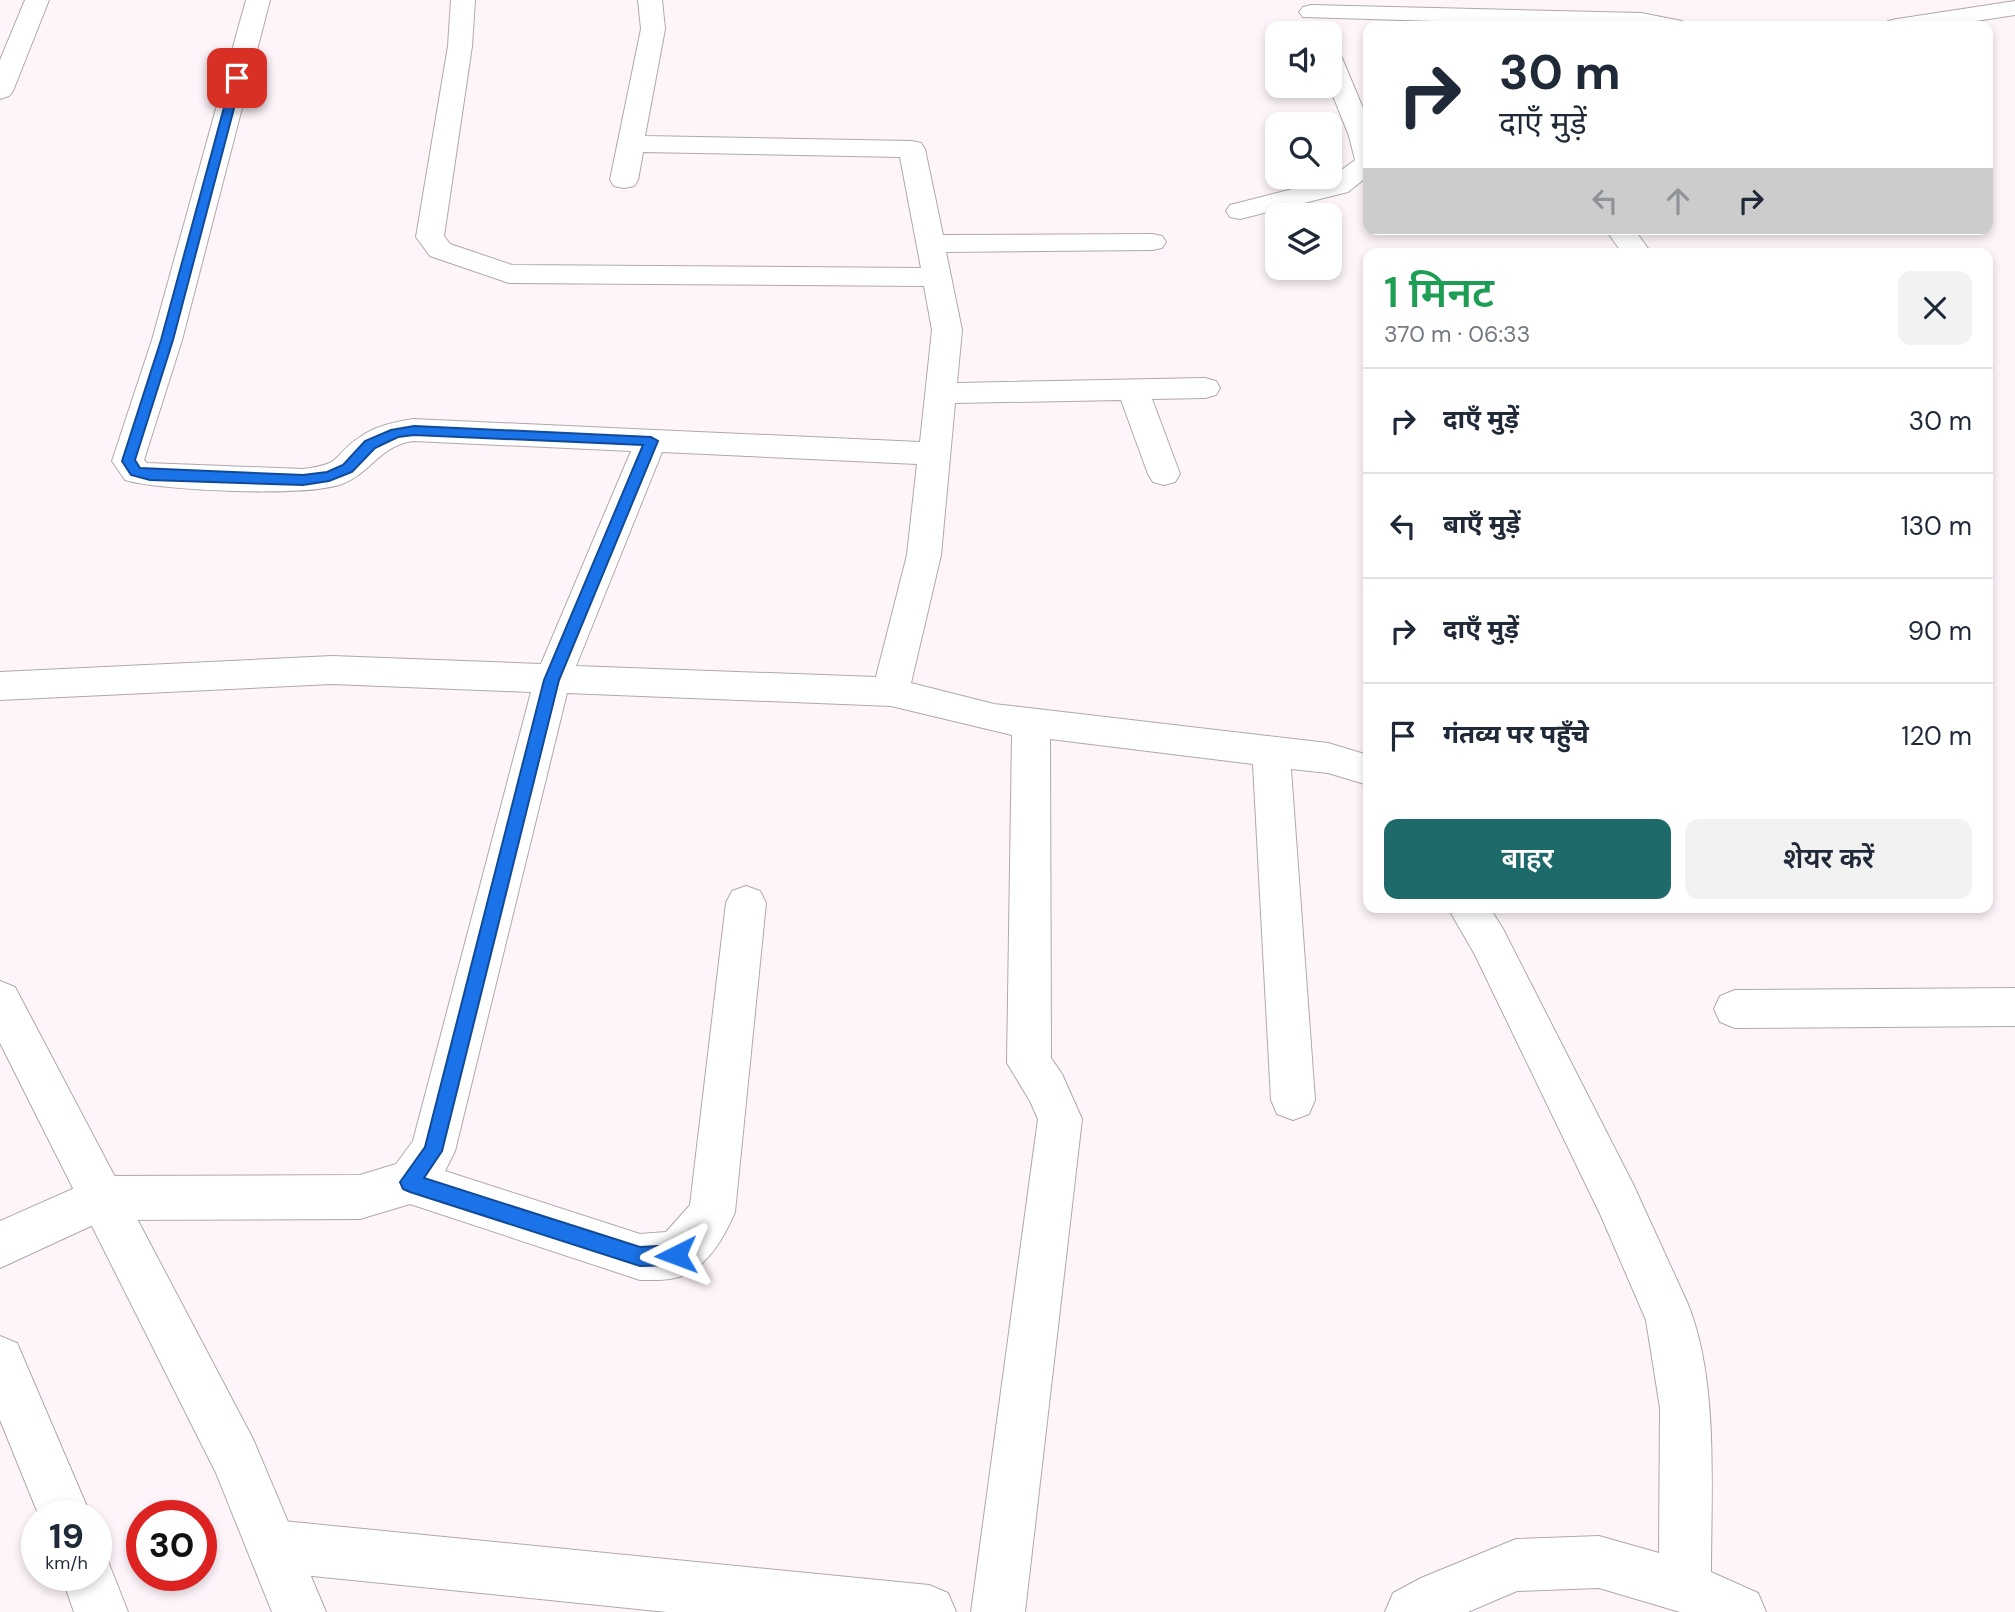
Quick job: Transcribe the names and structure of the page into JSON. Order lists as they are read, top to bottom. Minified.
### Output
{"page":{"turn":["30 m","दाएँ मुड़ें"],"heading":["1 मिनट","370 m · 06:33"],"list":[{"name":"दाएँ मुड़ें","value":"30 m"},{"name":"बाएँ मुड़ें","value":"130 m"},{"name":"दाएँ मुड़ें","value":"90 m"},{"name":"गंतव्य पर पहुँचे","value":"120 m"}],"buttons":["बाहर","शेयर करें"],"speed":"19 km/h","limit":"30"}}
